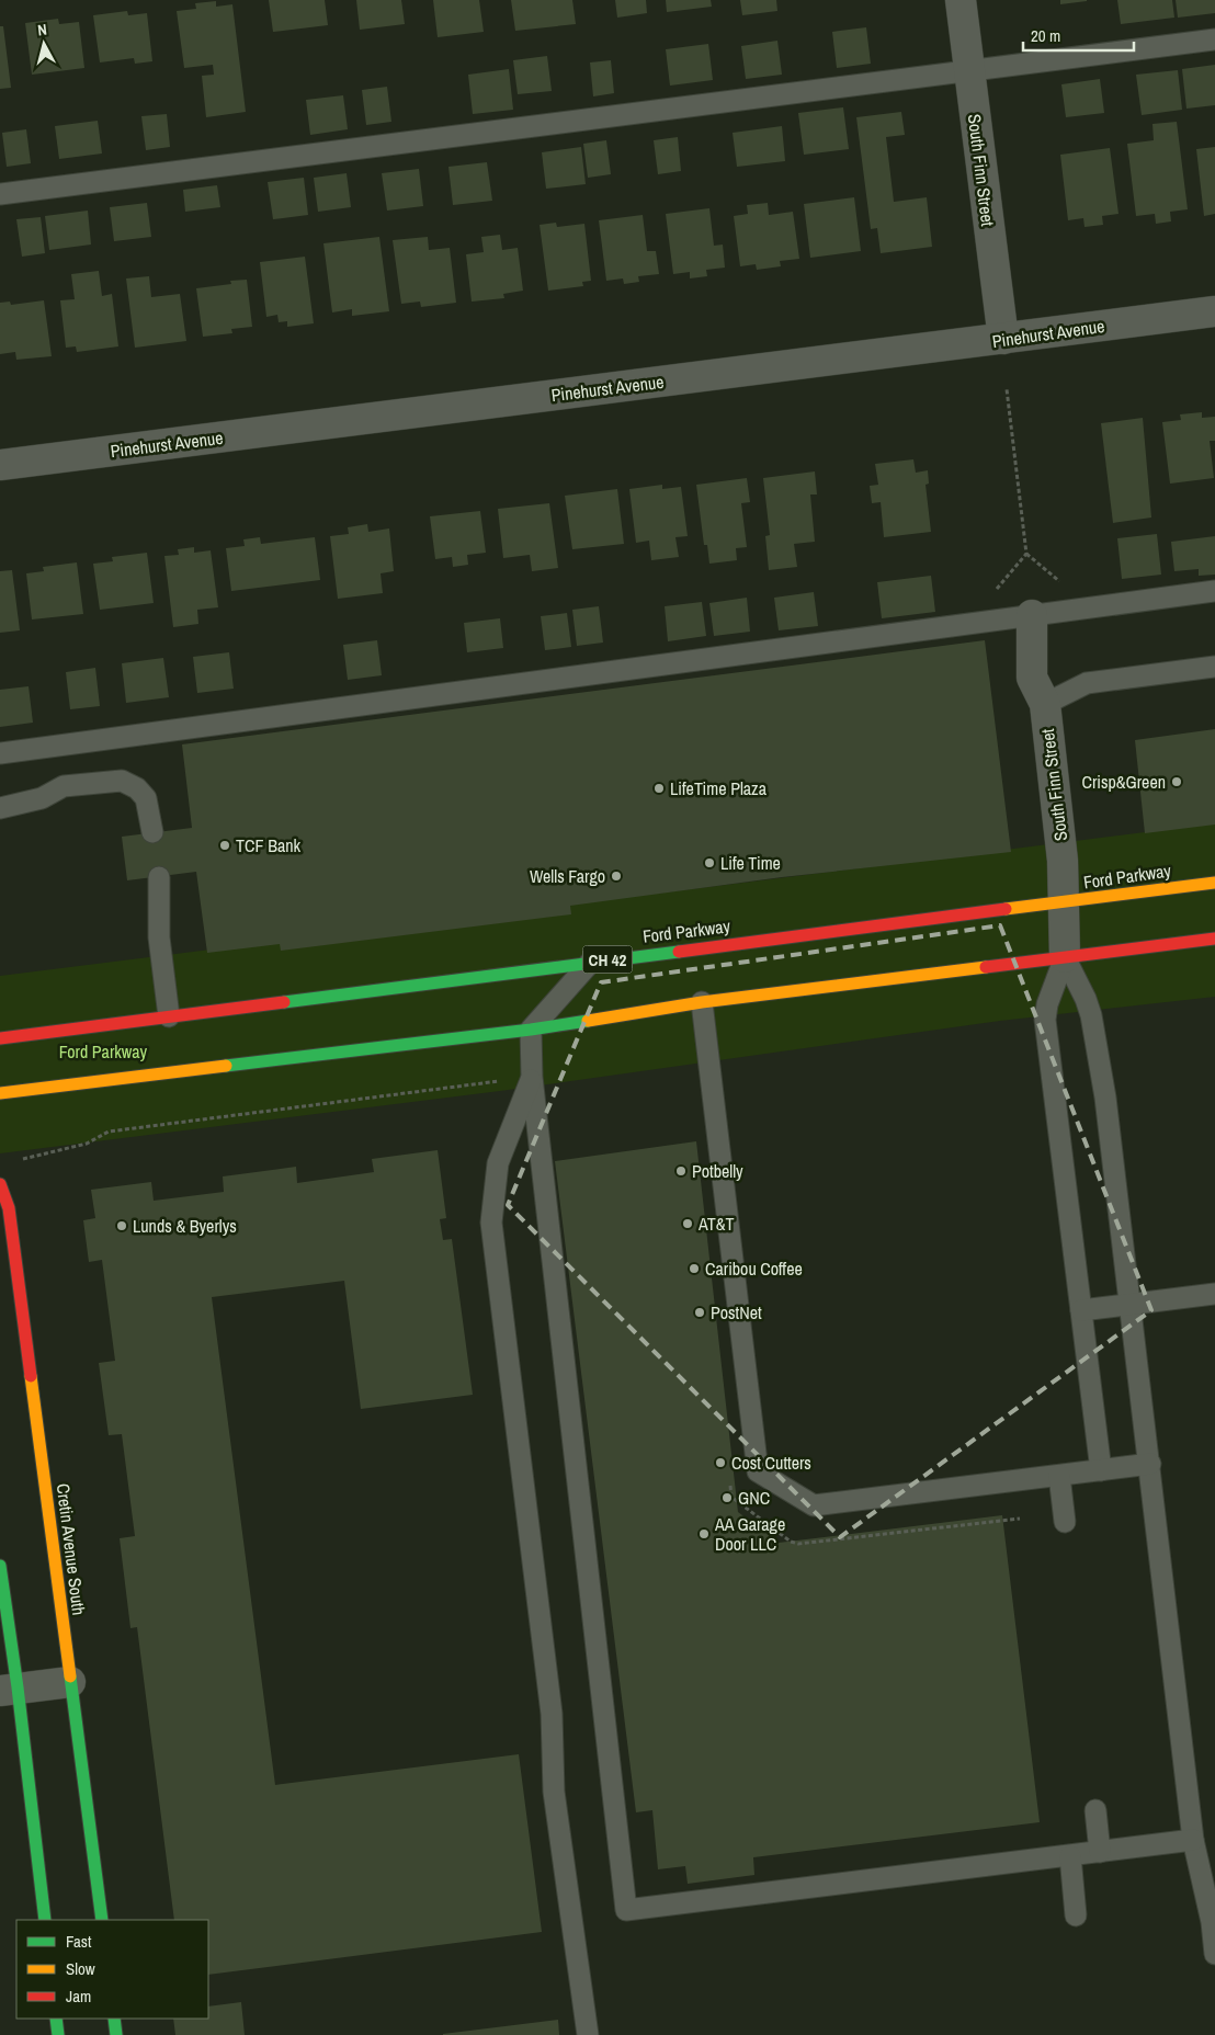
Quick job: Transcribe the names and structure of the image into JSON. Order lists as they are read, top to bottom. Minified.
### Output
{"streets":{"main road":["Ford Parkway","CH 42","Cretin Avenue South"],"street":["South Finn Street","Pinehurst Avenue"]},"crossings":[["South Finn Street","Pinehurst Avenue"],["South Finn Street","Ford Parkway"]],"parks":["Ford Parkway"],"places":["Crisp&Green","LifeTime Plaza","TCF Bank","Life Time","Wells Fargo","Potbelly","AT&T","Lunds & Byerlys","Caribou Coffee","PostNet","Cost Cutters","GNC","AA Garage Door LLC"],"legend":["Fast","Slow","Jam"],"scale_bar":"20 m","north":"top"}
